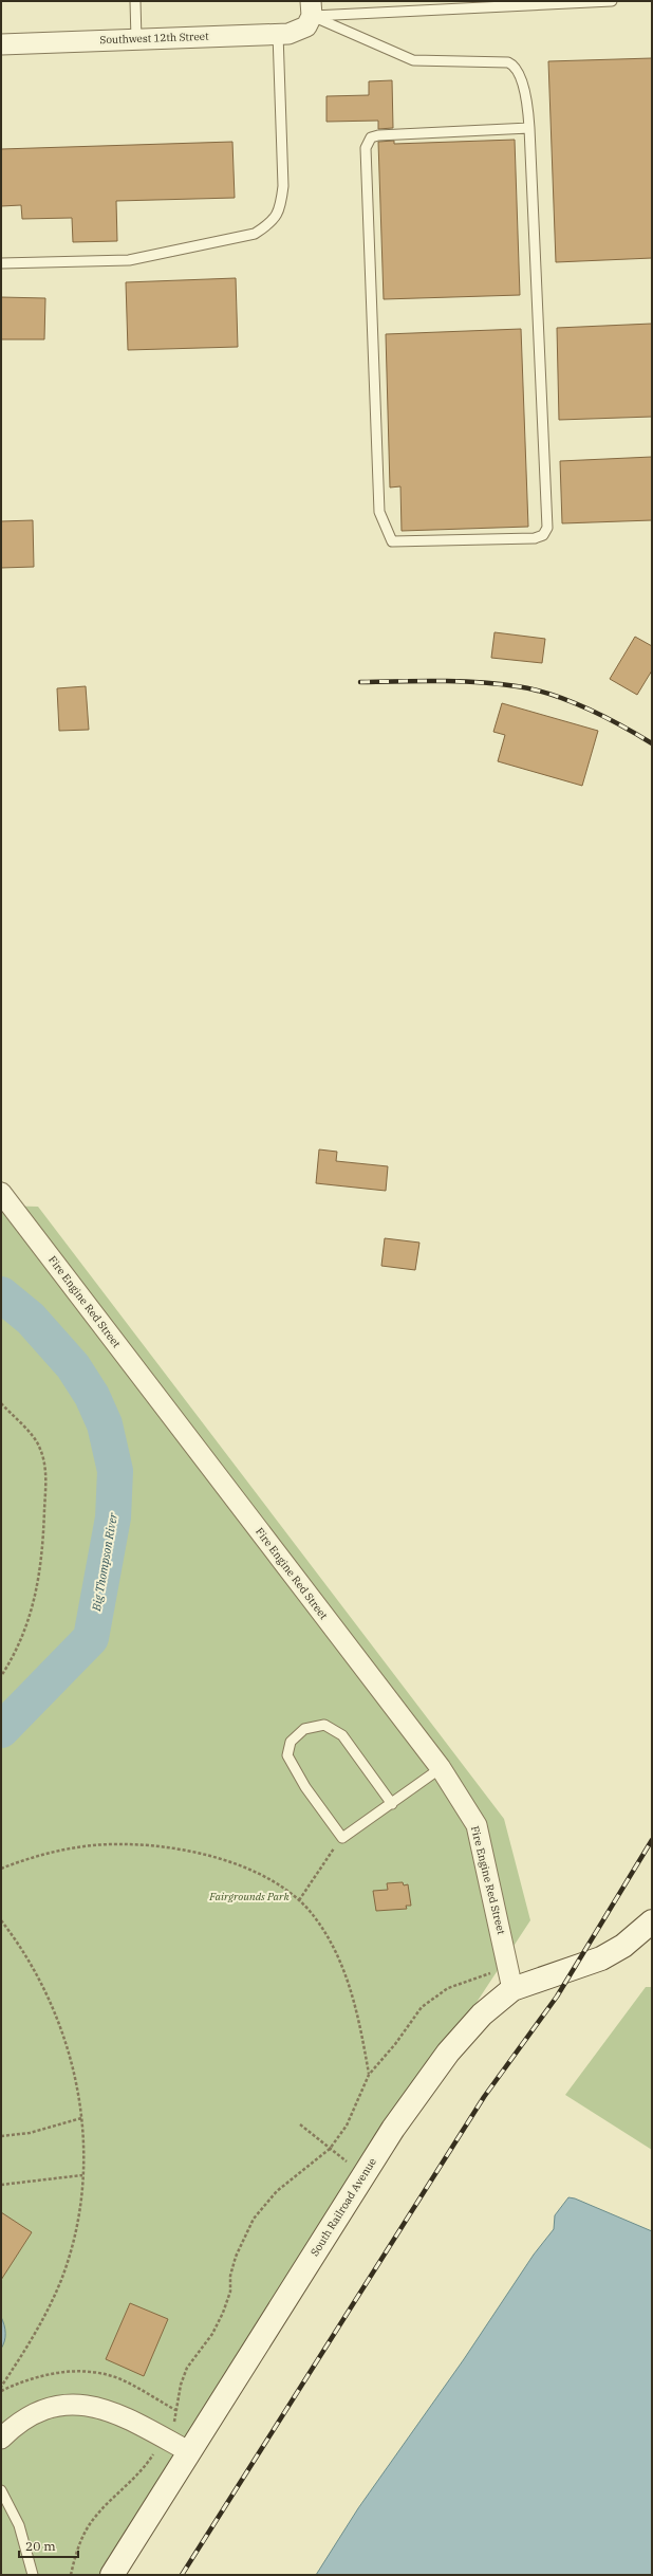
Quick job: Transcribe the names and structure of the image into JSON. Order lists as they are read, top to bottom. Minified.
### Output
{"streets":{"street":["Southwest 12th Street","Fire Engine Red Street","South Railroad Avenue"]},"crossings":[["Fire Engine Red Street","South Railroad Avenue"]],"water":["Big Thompson River"],"parks":["Fairgrounds Park"],"scale_bar":"20 m"}
